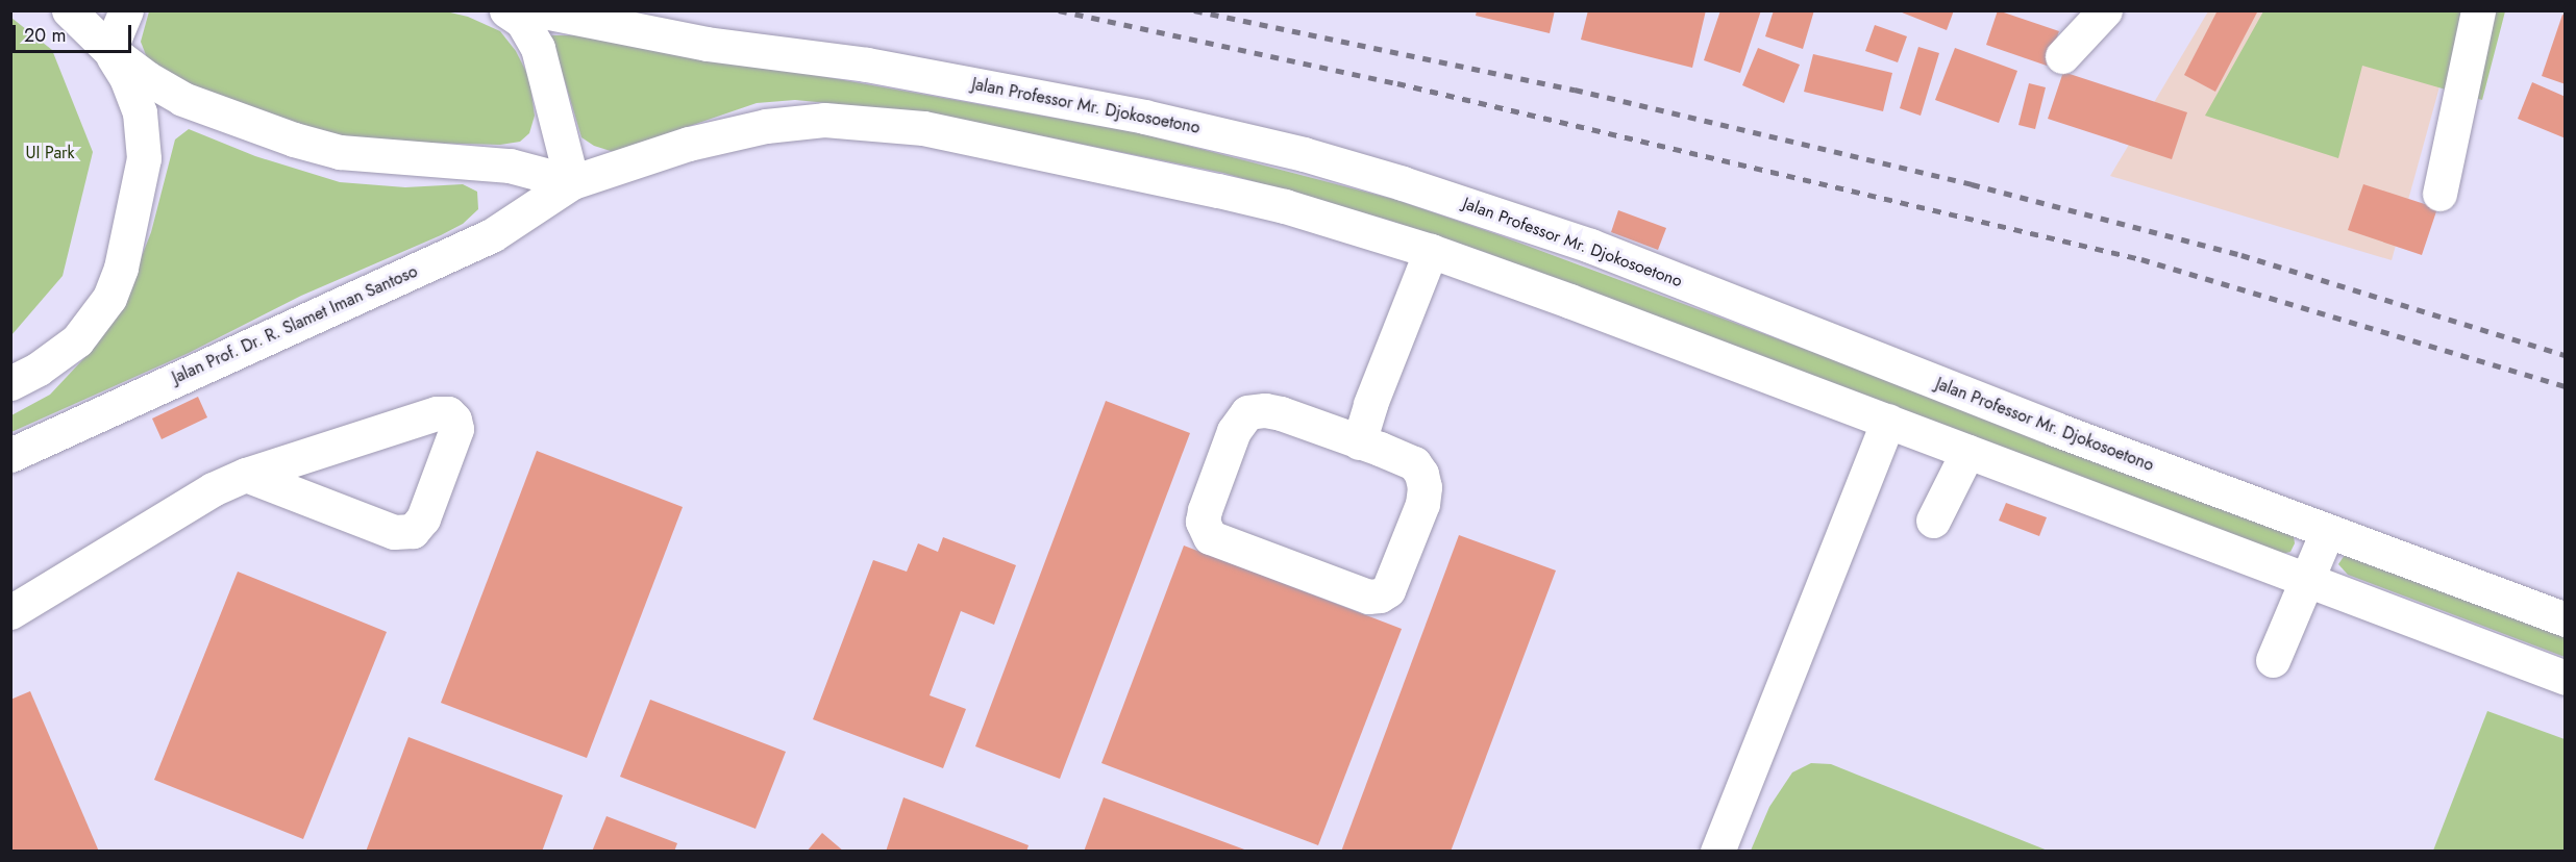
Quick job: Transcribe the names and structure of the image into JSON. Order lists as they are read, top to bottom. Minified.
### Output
{"streets":{"street":["Jalan Professor Mr. Djokosoetono","Jalan Prof. Dr. R. Slamet Iman Santoso"]},"parks":["UI Park"],"scale_bar":"20 m"}
